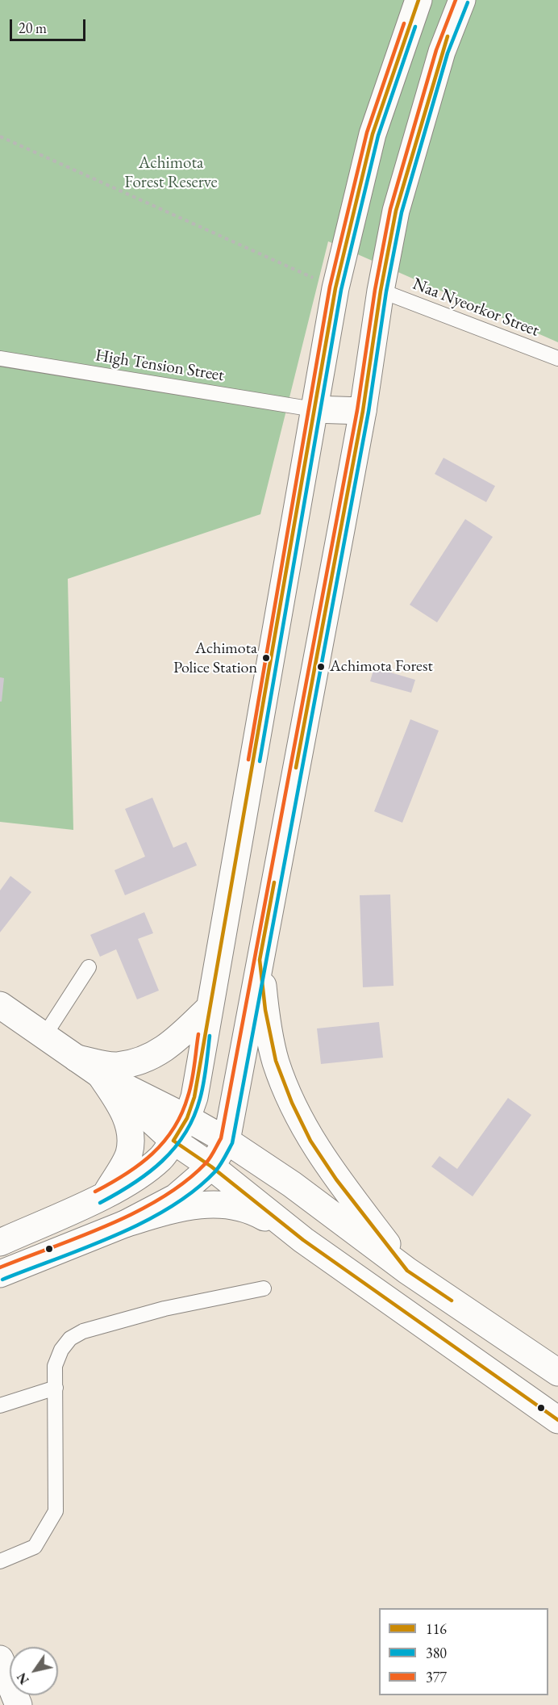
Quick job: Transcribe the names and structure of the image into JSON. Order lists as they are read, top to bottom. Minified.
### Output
{"streets":{"lane":["Naa Nyeorkor Street","High Tension Street"]},"parks":["Achimota Forest Reserve"],"places":["Achimota Police Station","Achimota Forest"],"lines":["transit line 116","transit line 377","transit line 380"],"legend":["116","380","377"],"scale_bar":"20 m","north":"bottom left"}
